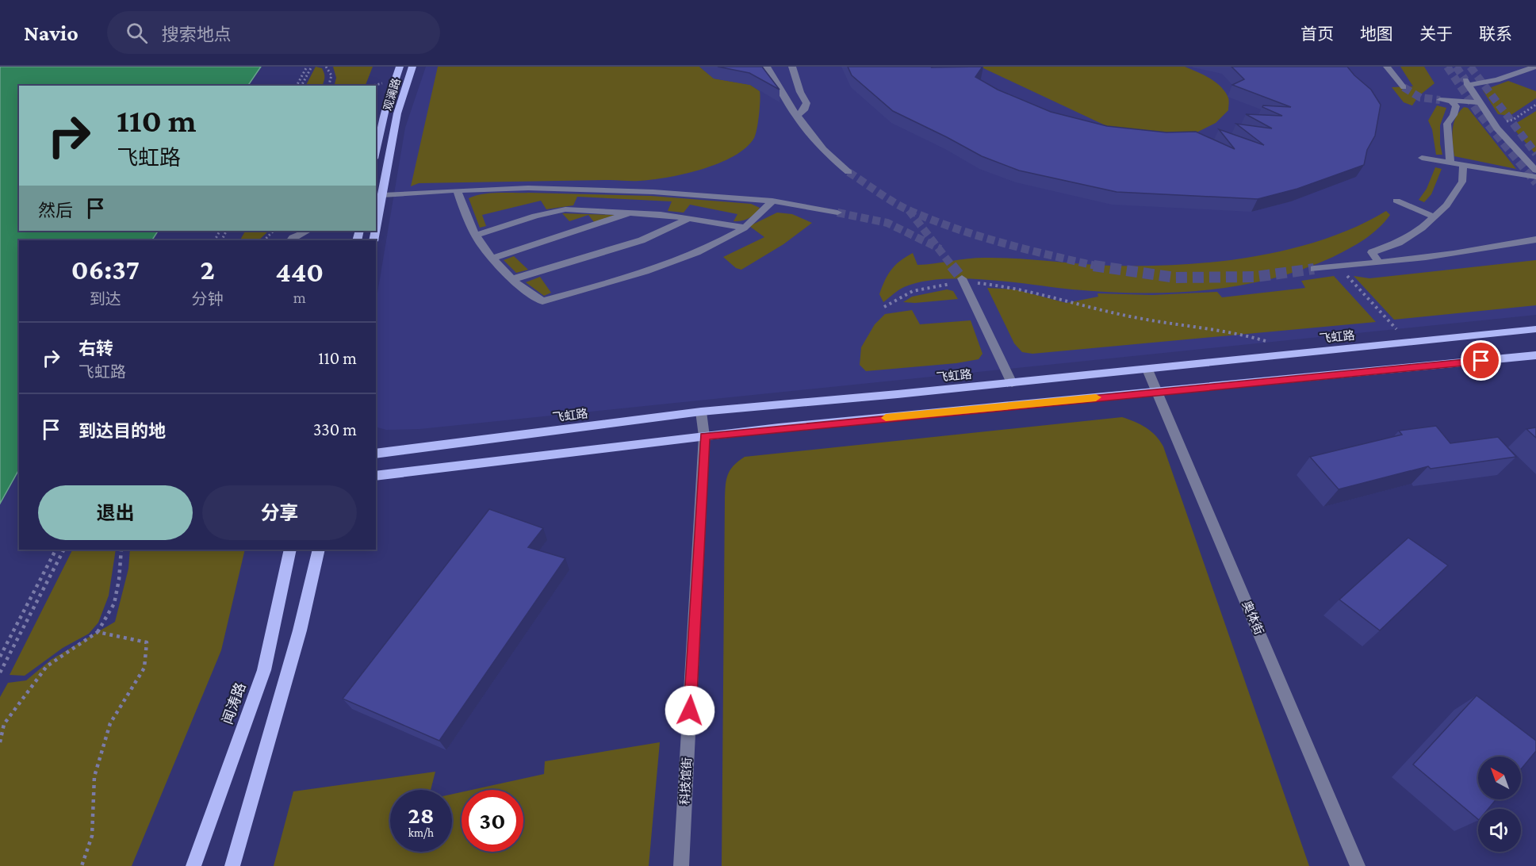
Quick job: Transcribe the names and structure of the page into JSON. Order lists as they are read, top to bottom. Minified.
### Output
{"streets":{"main road":["观澜路","飞虹路","闻涛路"],"street":["奥体街","科技馆街"]},"crossings":[["飞虹路","奥体街"],["飞虹路","科技馆街"]],"north":"top left","page":{"header":"Navio","search":"搜索地点","nav":["首页","地图","关于","联系"],"turn":["110 m","飞虹路"],"then":"然后","eta":["06:37","到达","2","分钟","440","m"],"list":[{"name":"右转","note":"飞虹路","value":"110 m"},{"name":"到达目的地","value":"330 m"}],"buttons":["退出","分享"],"speed":"28 km/h","limit":"30"}}
